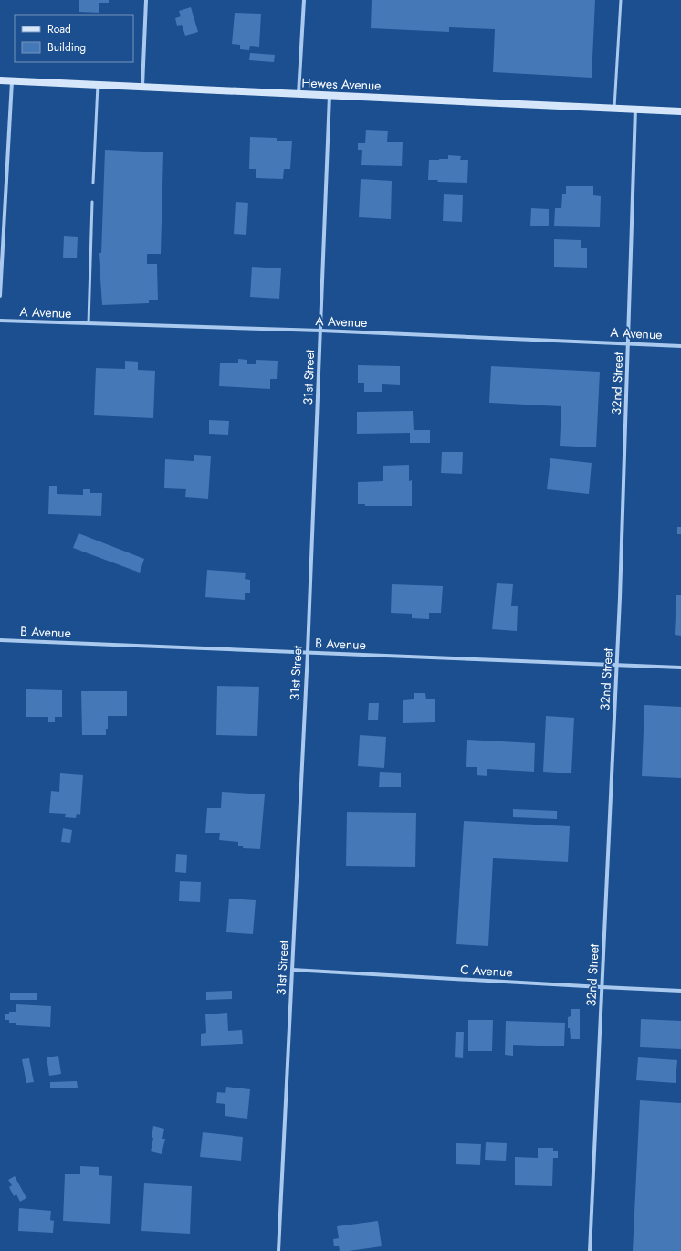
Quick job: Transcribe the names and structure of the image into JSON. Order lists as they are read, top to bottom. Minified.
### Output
{"streets":{"main road":["Hewes Avenue"],"street":["A Avenue","31st Street","32nd Street","B Avenue","C Avenue"]},"crossings":[["Hewes Avenue","31st Street"],["Hewes Avenue","32nd Street"],["A Avenue","31st Street"],["A Avenue","32nd Street"],["31st Street","B Avenue"],["31st Street","C Avenue"],["32nd Street","B Avenue"],["32nd Street","C Avenue"]],"legend":["Road","Building"]}
